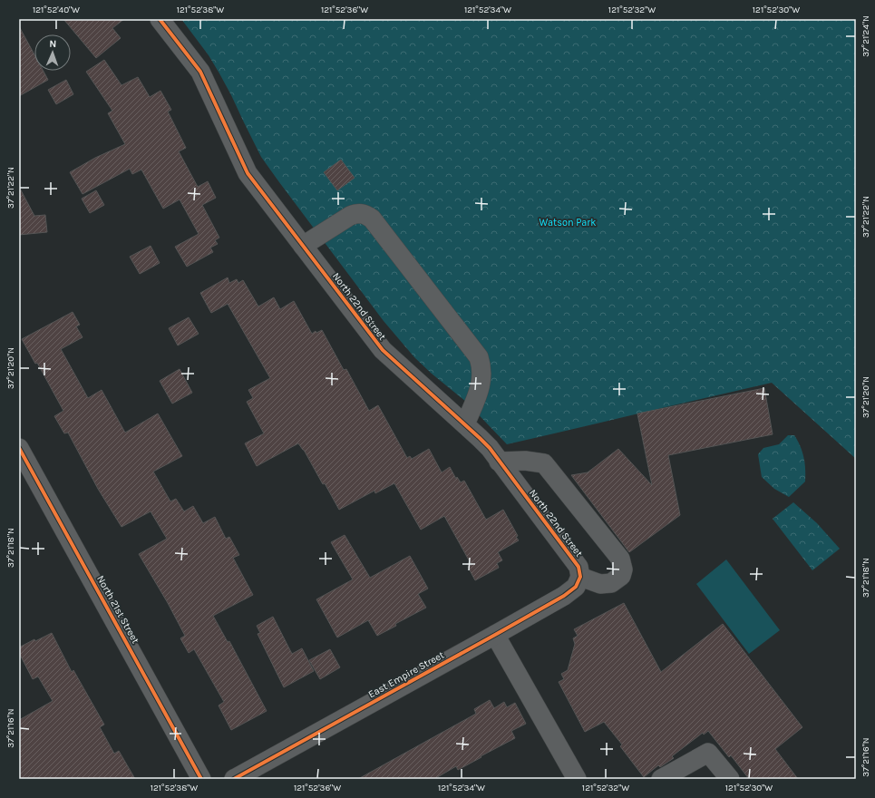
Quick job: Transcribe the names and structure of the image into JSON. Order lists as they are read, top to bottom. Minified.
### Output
{"streets":{"street":["North 22nd Street","North 21st Street","East Empire Street"]},"crossings":[["North 22nd Street","East Empire Street"]],"parks":["Watson Park"],"north":"top","coordinates":["121°52'40\"W","121°52'38\"W","121°52'36\"W","121°52'34\"W","121°52'32\"W","121°52'30\"W","37°21'24\"N","37°21'22\"N","37°21'20\"N","37°21'18\"N","37°21'16\"N"]}
